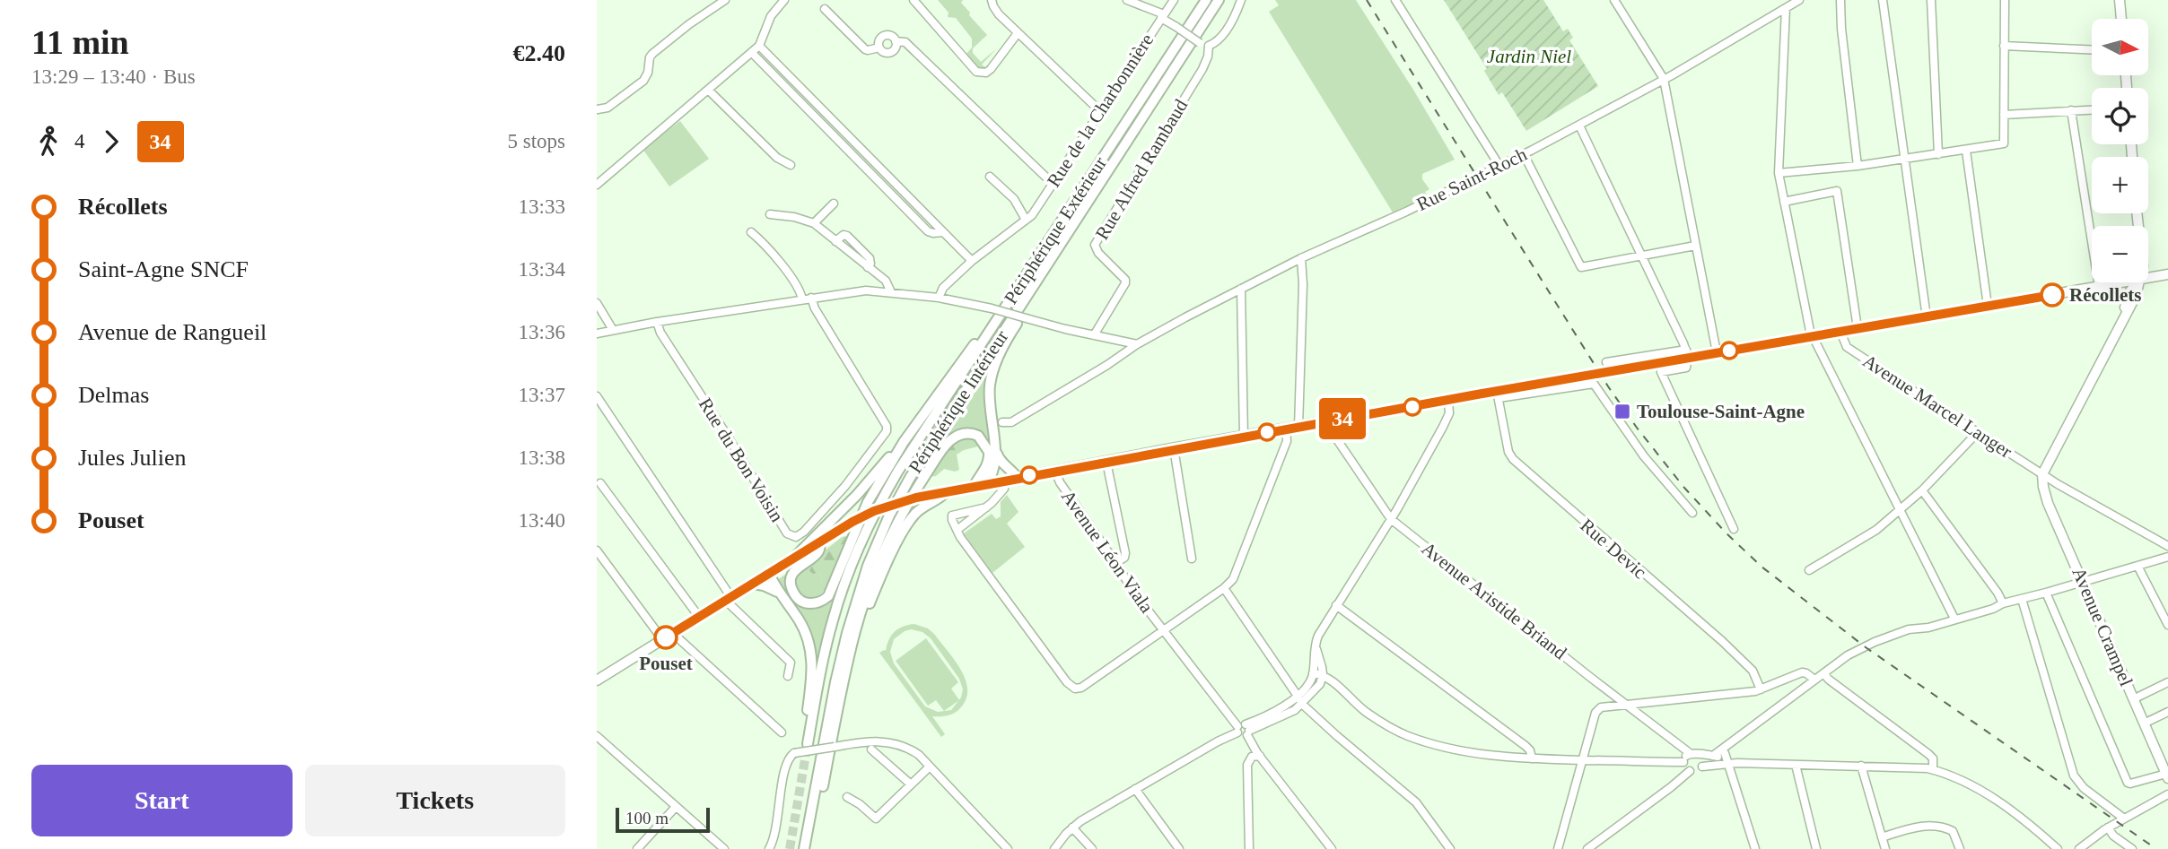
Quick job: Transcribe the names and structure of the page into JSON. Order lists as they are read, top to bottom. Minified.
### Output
{"streets":{"highway":["Périphérique Extérieur","Périphérique Intérieur"],"main road":["Avenue Crampel"],"street":["Rue de la Charbonnière","Rue Alfred Rambaud","Rue Saint-Roch","Avenue Marcel Langer","Rue du Bon Voisin","Rue Devic","Avenue Léon Viala","Avenue Aristide Briand"]},"crossings":[["Avenue Marcel Langer","Avenue Crampel"]],"parks":["Jardin Niel"],"places":{"other":["Récollets","Pouset"],"transit":["Toulouse-Saint-Agne"]},"lines":["bus line 34"],"scale_bar":"100 m","north":"right","page":{"heading":["11 min","13:29 – 13:40 · Bus","€2.40"],"on_map":"34","map_buttons":["+","−"],"legs":["4","34","5 stops"],"list":[{"name":"Récollets","value":"13:33"},{"name":"Saint-Agne SNCF","value":"13:34"},{"name":"Avenue de Rangueil","value":"13:36"},{"name":"Delmas","value":"13:37"},{"name":"Jules Julien","value":"13:38"},{"name":"Pouset","value":"13:40"}],"buttons":["Start","Tickets"],"scale":"100 m"}}
